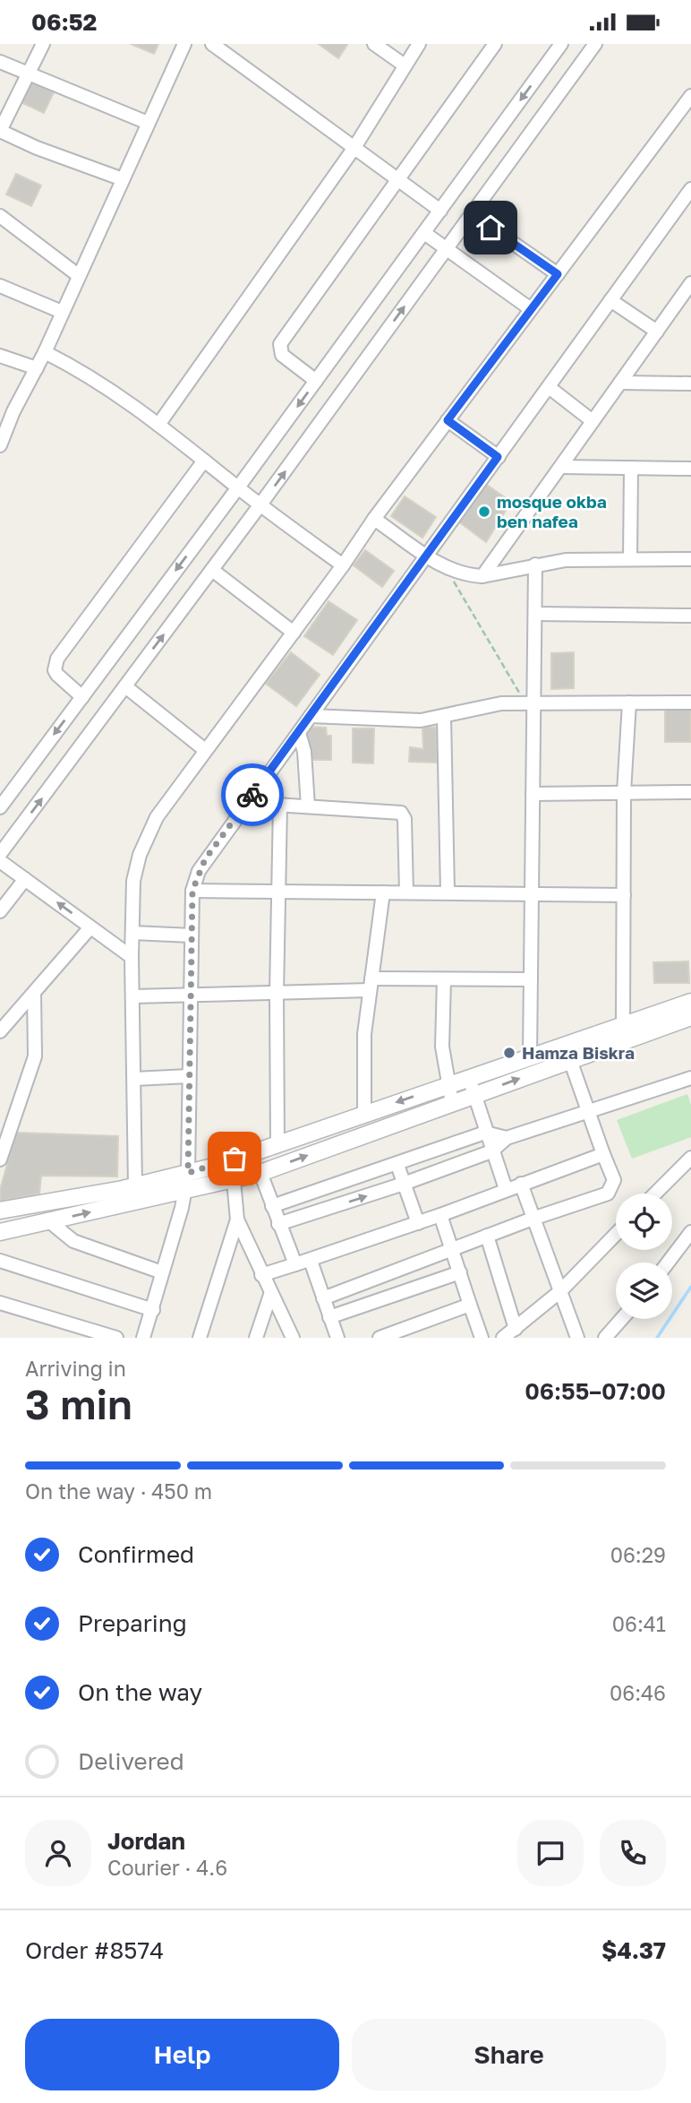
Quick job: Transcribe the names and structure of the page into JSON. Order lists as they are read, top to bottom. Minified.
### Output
{"places":["mosque okba ben nafea","Hamza Biskra"],"page":{"status":"06:52","heading":["3 min","Arriving in","06:55–07:00"],"panel":["Jordan","Courier · 4.6","Order #8574","$4.37"],"bar":"On the way · 450 m","list":[["Confirmed","06:29"],["Preparing","06:41"],["On the way","06:46"],"Delivered"],"buttons":["Help","Share"]}}
